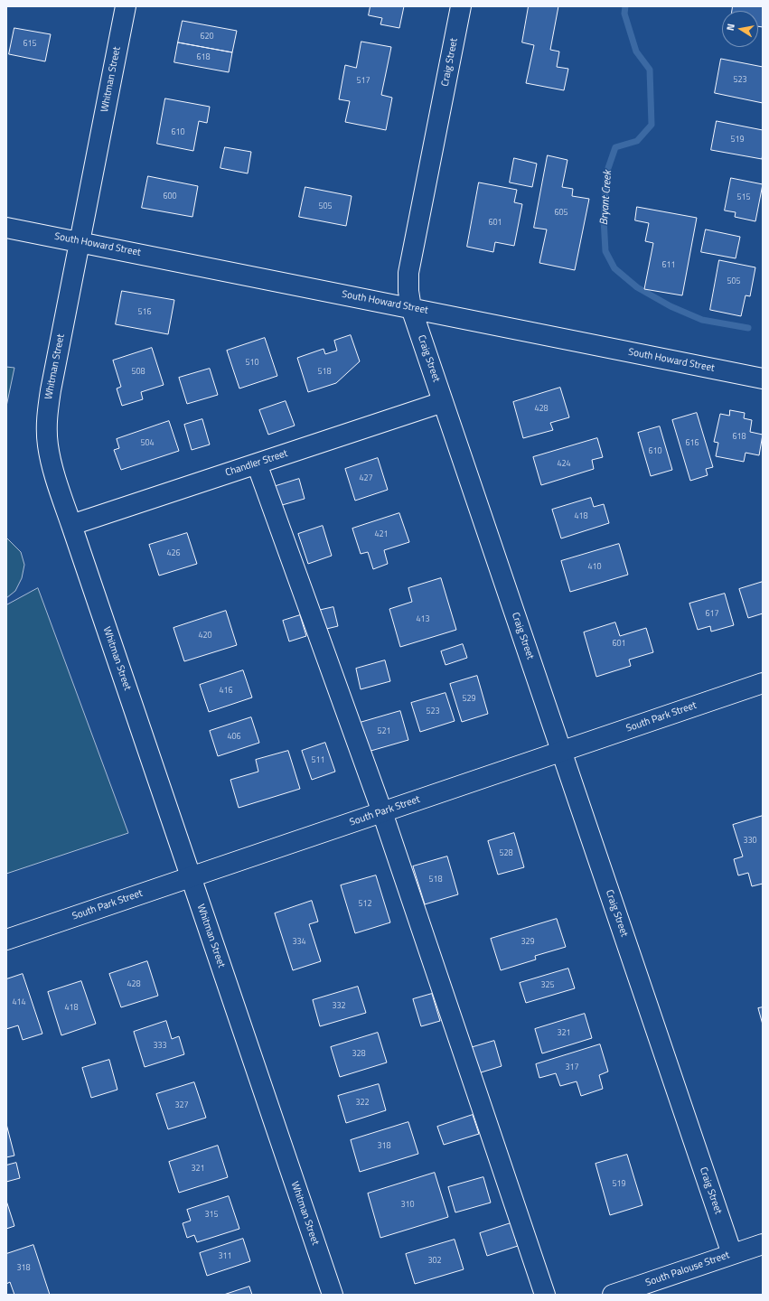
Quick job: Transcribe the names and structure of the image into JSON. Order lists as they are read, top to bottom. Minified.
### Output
{"streets":{"street":["Craig Street","Whitman Street","South Howard Street","Chandler Street","South Park Street","South Palouse Street"]},"crossings":[["Craig Street","South Howard Street"],["Craig Street","Chandler Street"],["Craig Street","South Park Street"],["Craig Street","South Palouse Street"],["Whitman Street","South Howard Street"],["Whitman Street","Chandler Street"],["Whitman Street","South Park Street"]],"water":["Bryant Creek"],"house_numbers":["620","615","618","523","517","610","519","600","515","505","605","601","611","505","516","510","508","518","428","618","504","616","610","424","427","418","421","426","410","617","413","420","601","416","529","523","521","406","511","330","528","518","512","334","329","428","325","414","332","418","321","333","328","317","322","327","318","321","519","310","315","311","302","318"],"north":"left"}
